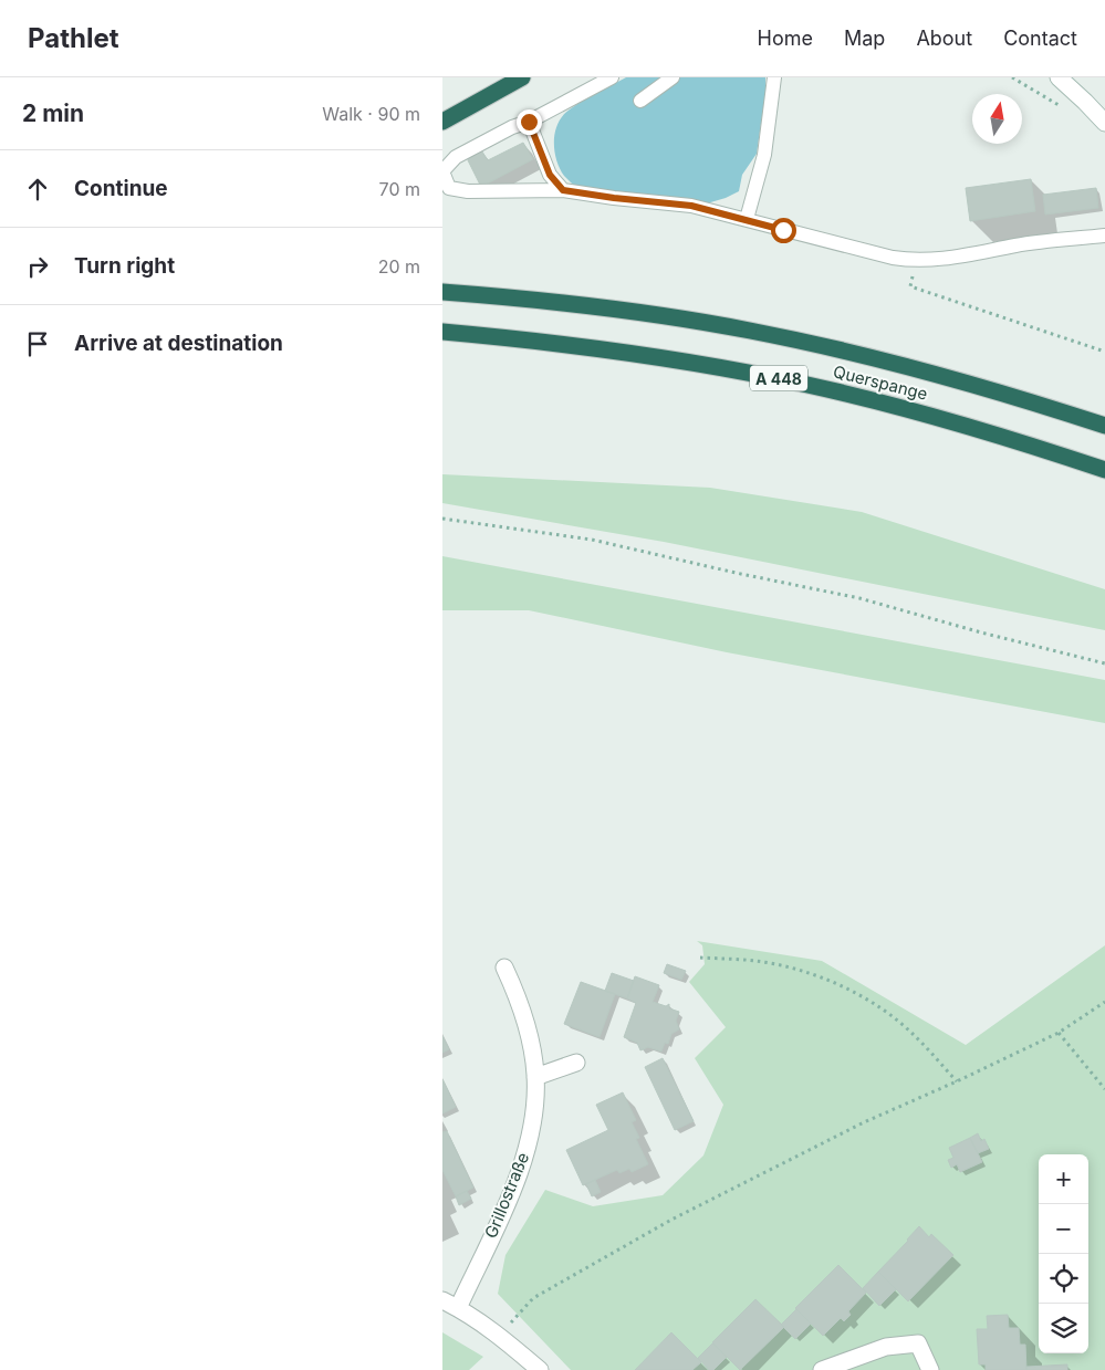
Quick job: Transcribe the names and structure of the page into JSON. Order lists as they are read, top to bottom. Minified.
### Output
{"streets":{"highway":["A 448","Querspange"],"street":["Grillostraße"]},"north":"top","page":{"header":"Pathlet","nav":["Home","Map","About","Contact"],"heading":["2 min","Walk · 90 m"],"list":[["Continue","70 m"],["Turn right","20 m"],"Arrive at destination"],"map_buttons":["+","−"]}}
